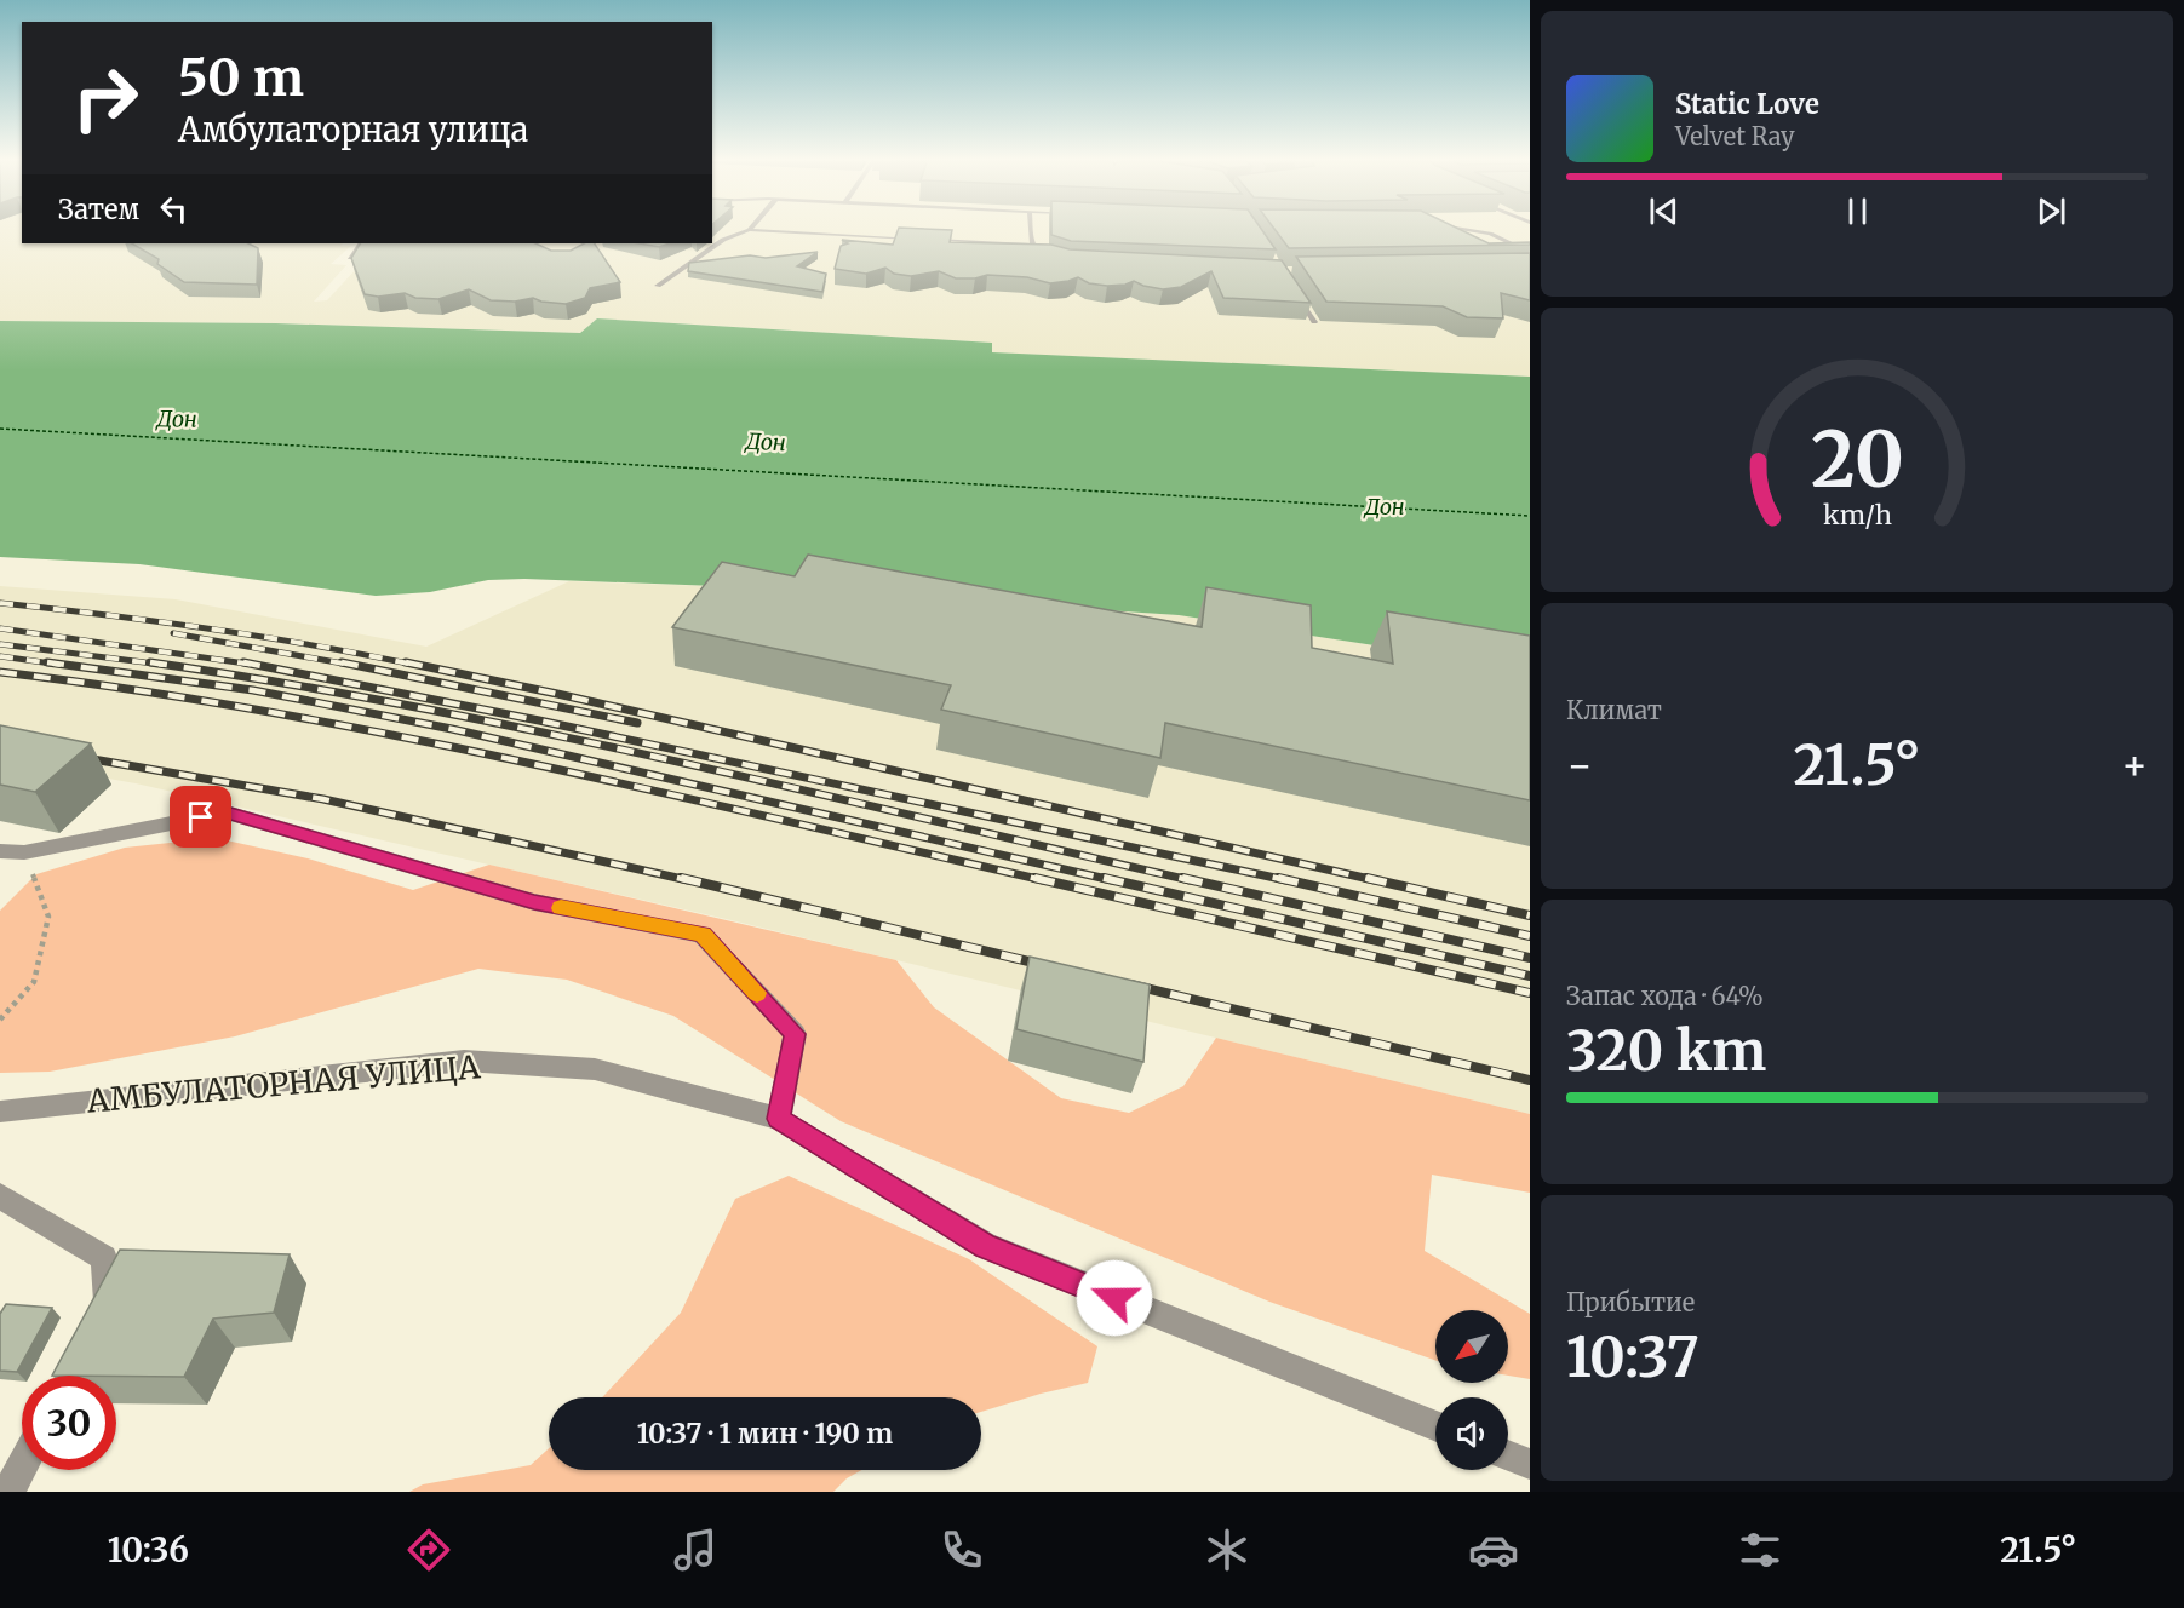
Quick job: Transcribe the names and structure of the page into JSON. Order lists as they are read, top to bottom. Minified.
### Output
{"streets":{"street":["АМБУЛАТОРНАЯ УЛИЦА"]},"water":["Дон"],"north":"bottom left","page":{"turn":["50 m","Амбулаторная улица"],"song":["Static Love","Velvet Ray"],"then":"Затем","tile":["Климат",["Запас хода · 64%","320 km"],["Прибытие","10:37"]],"heat":["−","21.5°","+"],"limit":"30","trip":"10:37 · 1 мин · 190 m","tabs":["10:36","21.5°"],"gauge":["20","km/h"]}}
